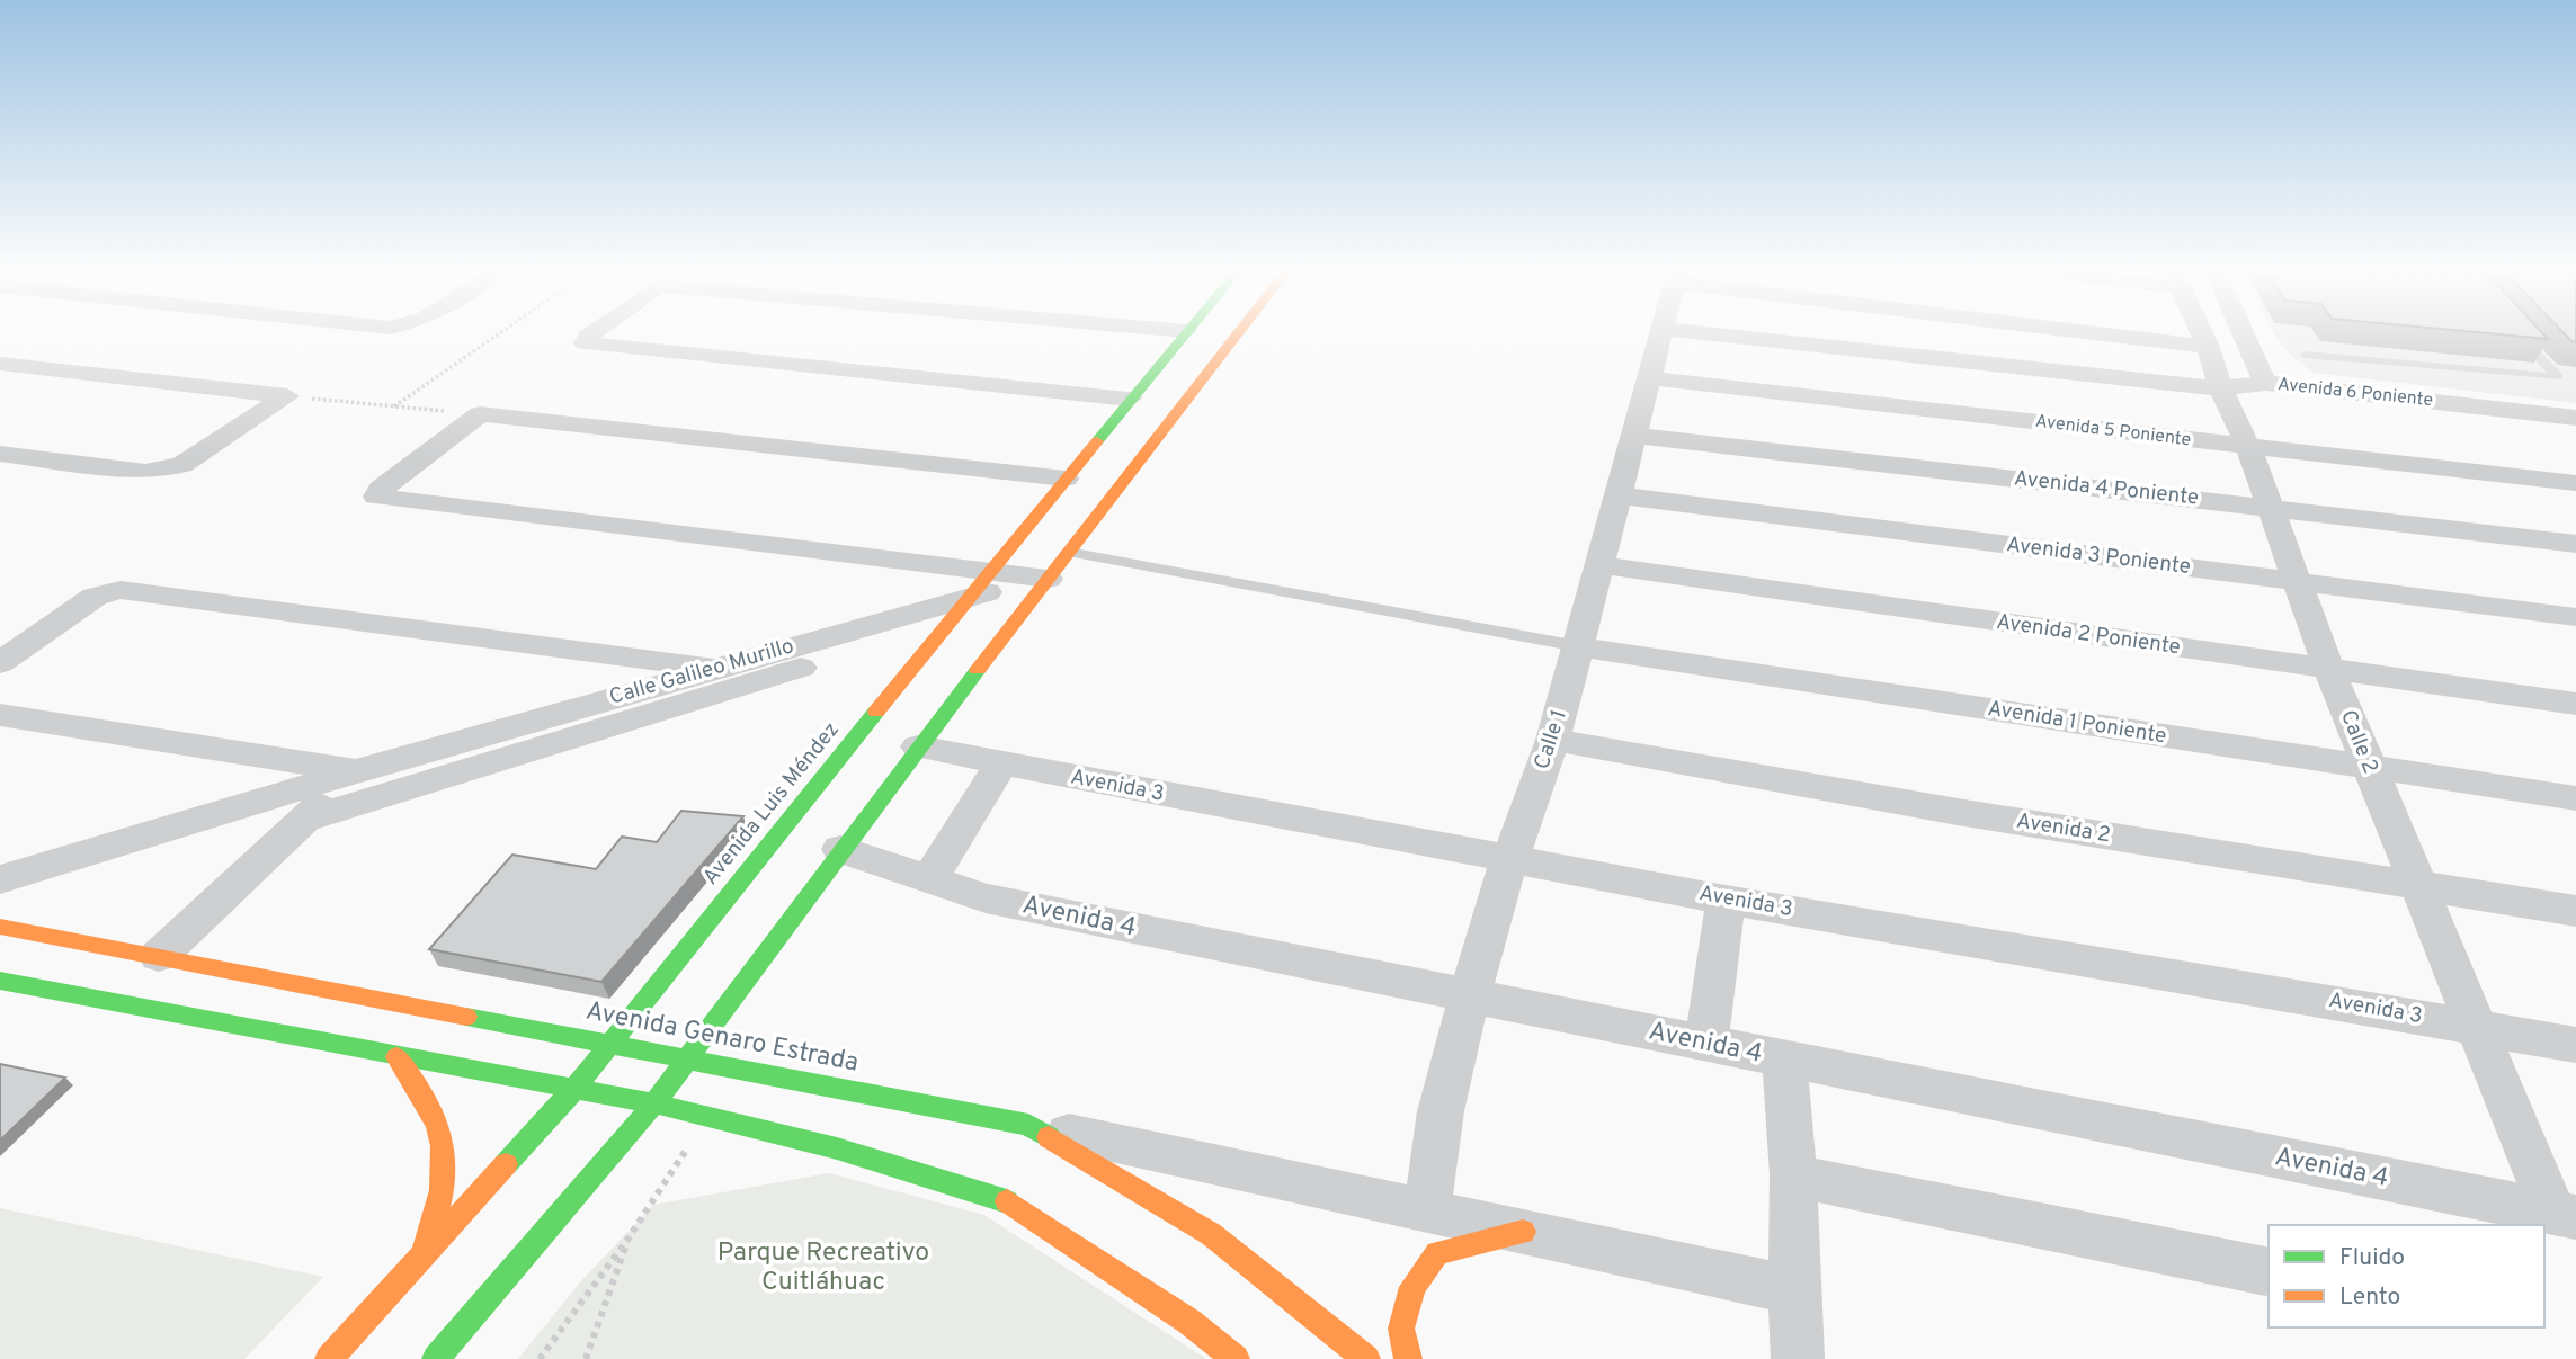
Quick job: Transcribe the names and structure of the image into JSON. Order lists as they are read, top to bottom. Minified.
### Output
{"streets":{"main road":["Avenida Luis Méndez","Avenida Genaro Estrada"],"street":["Avenida 6 Poniente","Avenida 5 Poniente","Avenida 4 Poniente","Avenida 3 Poniente","Avenida 2 Poniente","Calle Galileo Murillo","Avenida 1 Poniente","Calle 1","Calle 2","Avenida 3","Avenida 2","Avenida 4"]},"crossings":[["Avenida 6 Poniente","Calle 2"],["Avenida 5 Poniente","Calle 1"],["Avenida 5 Poniente","Calle 2"],["Avenida 4 Poniente","Calle 1"],["Avenida 4 Poniente","Calle 2"],["Avenida 3 Poniente","Calle 1"],["Avenida 3 Poniente","Calle 2"],["Avenida 2 Poniente","Calle 1"],["Avenida 2 Poniente","Calle 2"],["Calle Galileo Murillo","Avenida Luis Méndez"],["Calle Galileo Murillo","Avenida Genaro Estrada"],["Avenida 1 Poniente","Calle 1"],["Avenida 1 Poniente","Calle 2"],["Calle 1","Avenida 3"],["Calle 1","Avenida 2"],["Calle 1","Avenida 4"],["Calle 2","Avenida 3"],["Calle 2","Avenida 2"],["Calle 2","Avenida 4"],["Avenida Luis Méndez","Avenida Genaro Estrada"]],"parks":["Parque Recreativo Cuitláhuac"],"legend":["Fluido","Lento"]}
